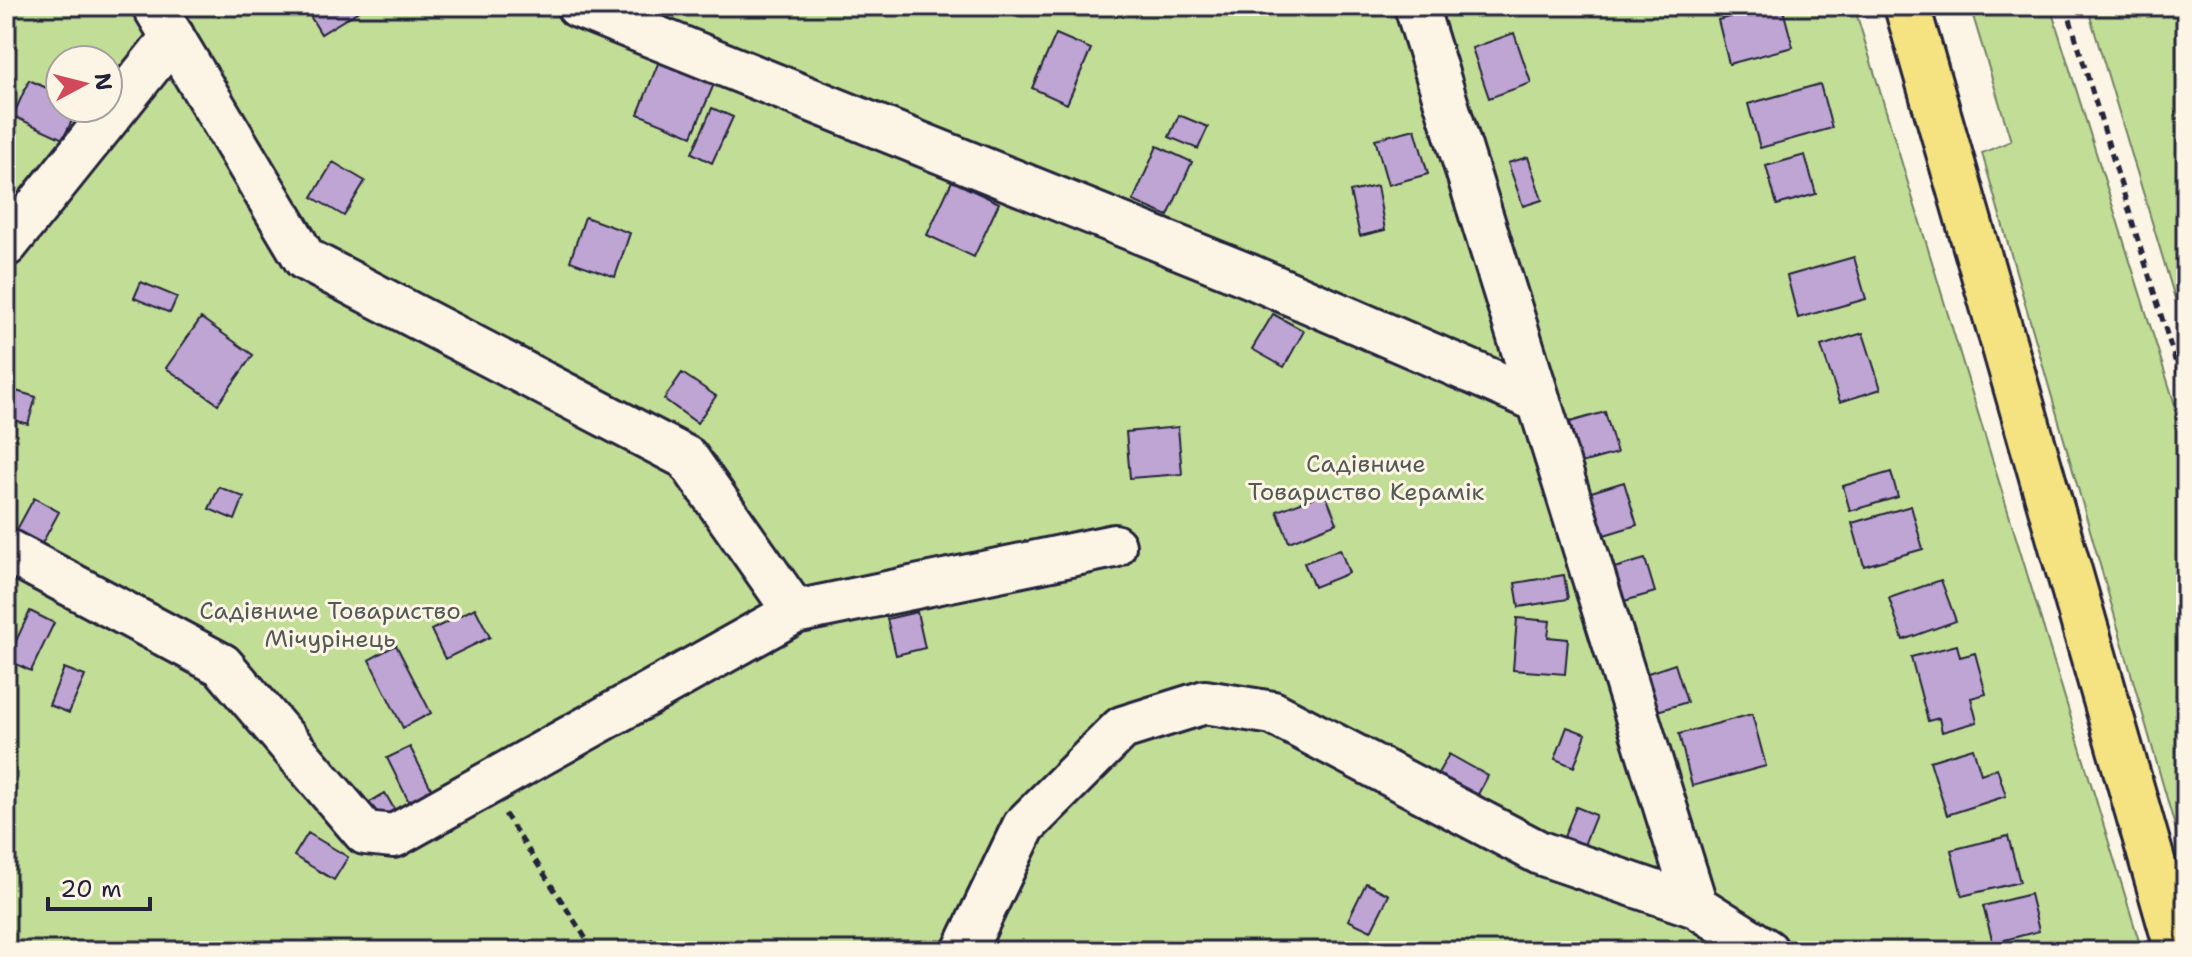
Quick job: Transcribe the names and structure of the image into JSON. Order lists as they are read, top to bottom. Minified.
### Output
{"parks":["Садівниче Товариство Керамік","Садівниче Товариство Мічурінець"],"scale_bar":"20 m","north":"right"}
